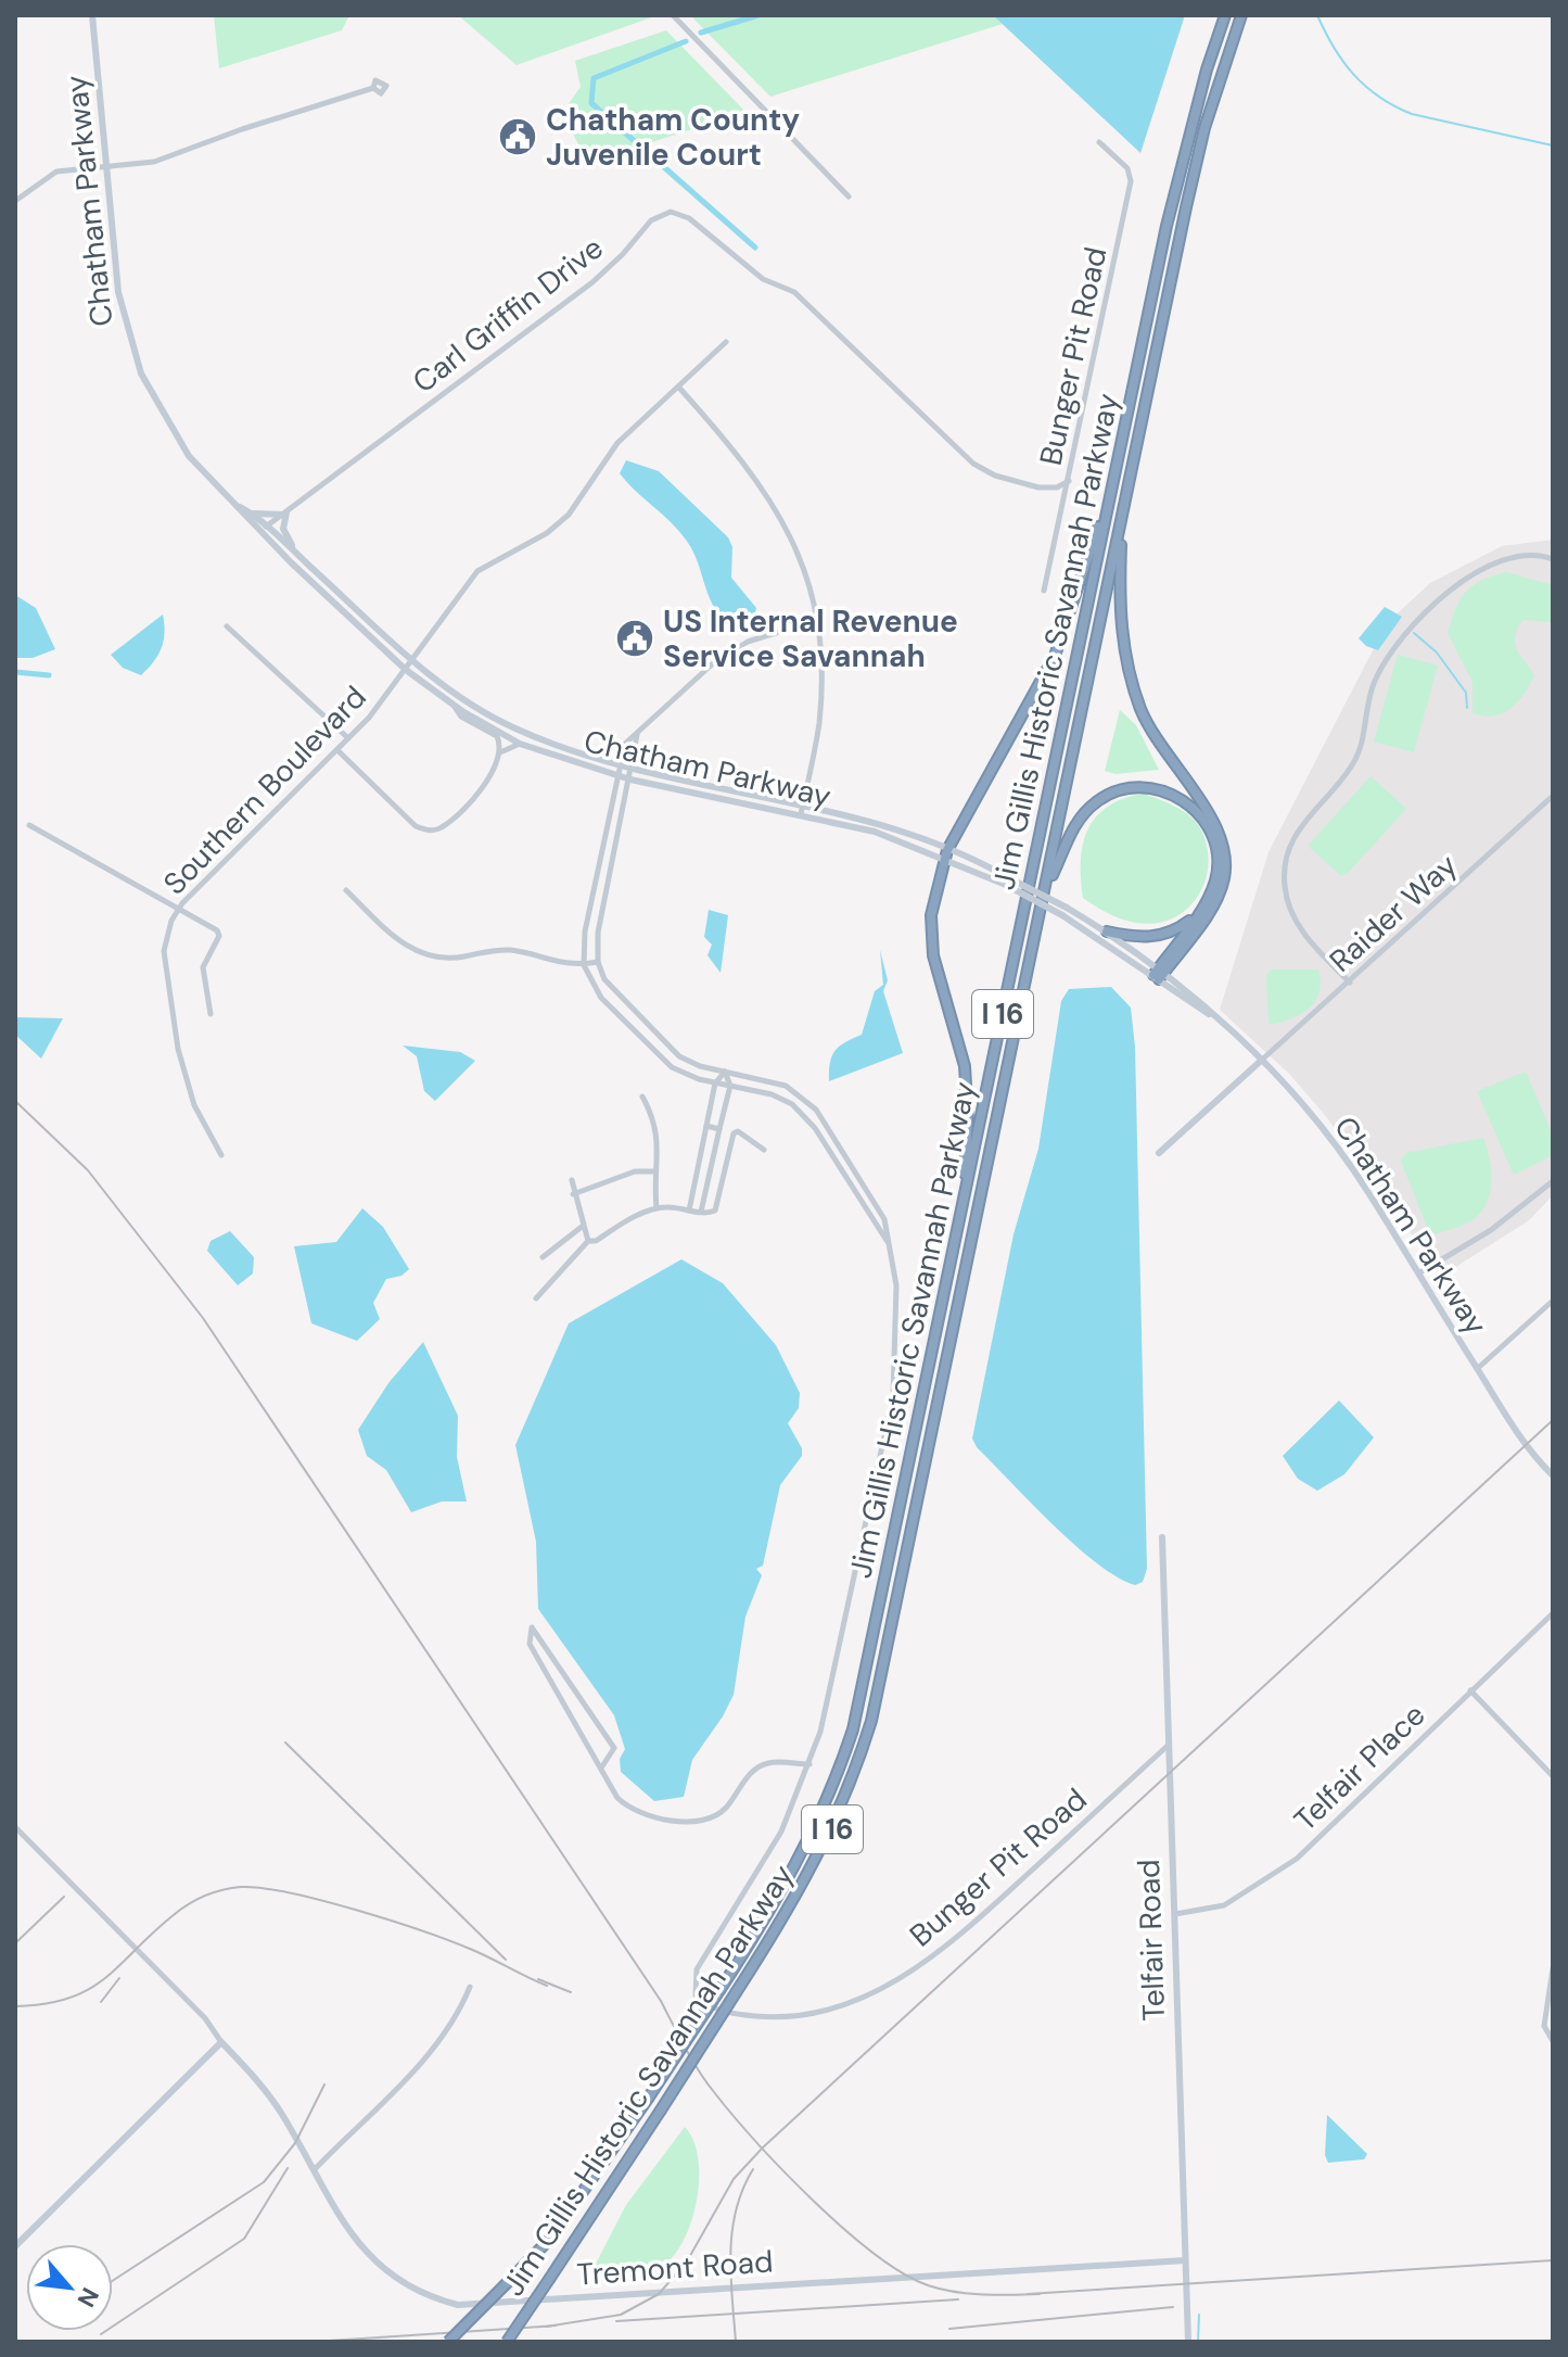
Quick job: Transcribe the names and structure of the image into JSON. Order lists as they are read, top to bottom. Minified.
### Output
{"streets":{"highway":["Jim Gillis Historic Savannah Parkway","I 16"],"main road":["Chatham Parkway","Telfair Road","Tremont Road"],"street":["Carl Griffin Drive","Bunger Pit Road","Southern Boulevard","Raider Way","Telfair Place"]},"crossings":[["Chatham Parkway","Carl Griffin Drive"],["Chatham Parkway","Southern Boulevard"],["Chatham Parkway","Raider Way"],["Carl Griffin Drive","Bunger Pit Road"],["Bunger Pit Road","Telfair Road"],["Telfair Place","Telfair Road"],["Telfair Road","Tremont Road"]],"places":{"public building":["Chatham County Juvenile Court","US Internal Revenue Service Savannah"]},"north":"bottom right"}
